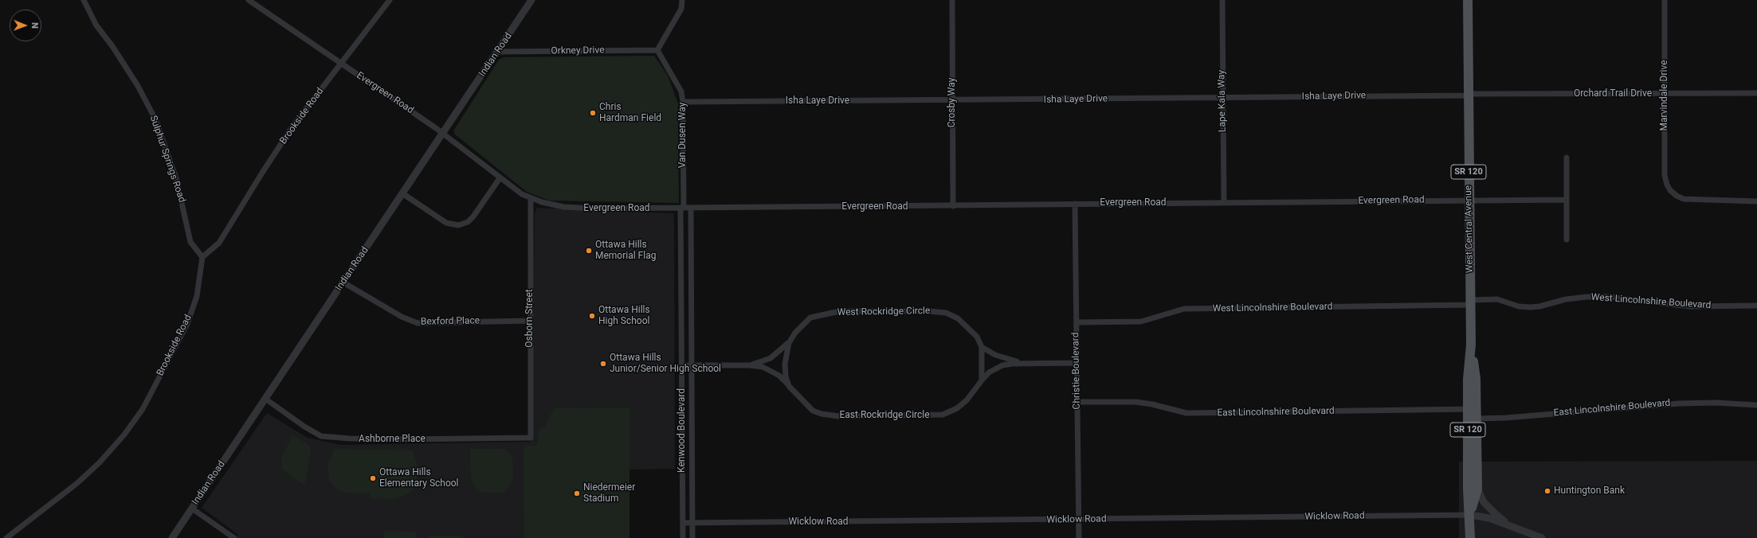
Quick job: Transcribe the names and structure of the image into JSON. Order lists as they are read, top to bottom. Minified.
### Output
{"streets":{"main road":["SR 120","West Central Avenue"],"street":["Orkney Drive","Indian Road","Evergreen Road","Orchard Trail Drive","Marvindale Drive","Isha Laye Drive","Lape Kala Way","Crosby Way","Brookside Road","Van Dusen Way","Sulphur Springs Road","West Lincolnshire Boulevard","West Rockridge Circle","Osborn Street","Bexford Place","Christie Boulevard","East Lincolnshire Boulevard","East Rockridge Circle","Kenwood Boulevard","Ashborne Place","Wicklow Road"]},"crossings":[["Orkney Drive","Indian Road"],["Orkney Drive","Van Dusen Way"],["Indian Road","Evergreen Road"],["Indian Road","Bexford Place"],["Indian Road","Ashborne Place"],["Evergreen Road","Lape Kala Way"],["Evergreen Road","Crosby Way"],["Evergreen Road","Brookside Road"],["Evergreen Road","Van Dusen Way"],["Evergreen Road","West Central Avenue"],["Evergreen Road","Osborn Street"],["Evergreen Road","Christie Boulevard"],["Evergreen Road","Kenwood Boulevard"],["Orchard Trail Drive","Marvindale Drive"],["Orchard Trail Drive","Isha Laye Drive"],["Orchard Trail Drive","West Central Avenue"],["Isha Laye Drive","Lape Kala Way"],["Isha Laye Drive","Crosby Way"],["Isha Laye Drive","Van Dusen Way"],["Isha Laye Drive","West Central Avenue"],["Brookside Road","Sulphur Springs Road"],["Van Dusen Way","Kenwood Boulevard"],["West Central Avenue","West Lincolnshire Boulevard"],["West Central Avenue","East Lincolnshire Boulevard"],["West Central Avenue","Wicklow Road"],["West Lincolnshire Boulevard","Christie Boulevard"],["West Rockridge Circle","East Rockridge Circle"],["Osborn Street","Bexford Place"],["Osborn Street","Ashborne Place"],["Christie Boulevard","East Lincolnshire Boulevard"],["Christie Boulevard","Wicklow Road"],["Kenwood Boulevard","Wicklow Road"]],"places":["Chris Hardman Field","Ottawa Hills Memorial Flag","Ottawa Hills High School","Ottawa Hills Junior/Senior High School","Ottawa Hills Elementary School","Huntington Bank","Niedermeier Stadium"],"north":"right"}
